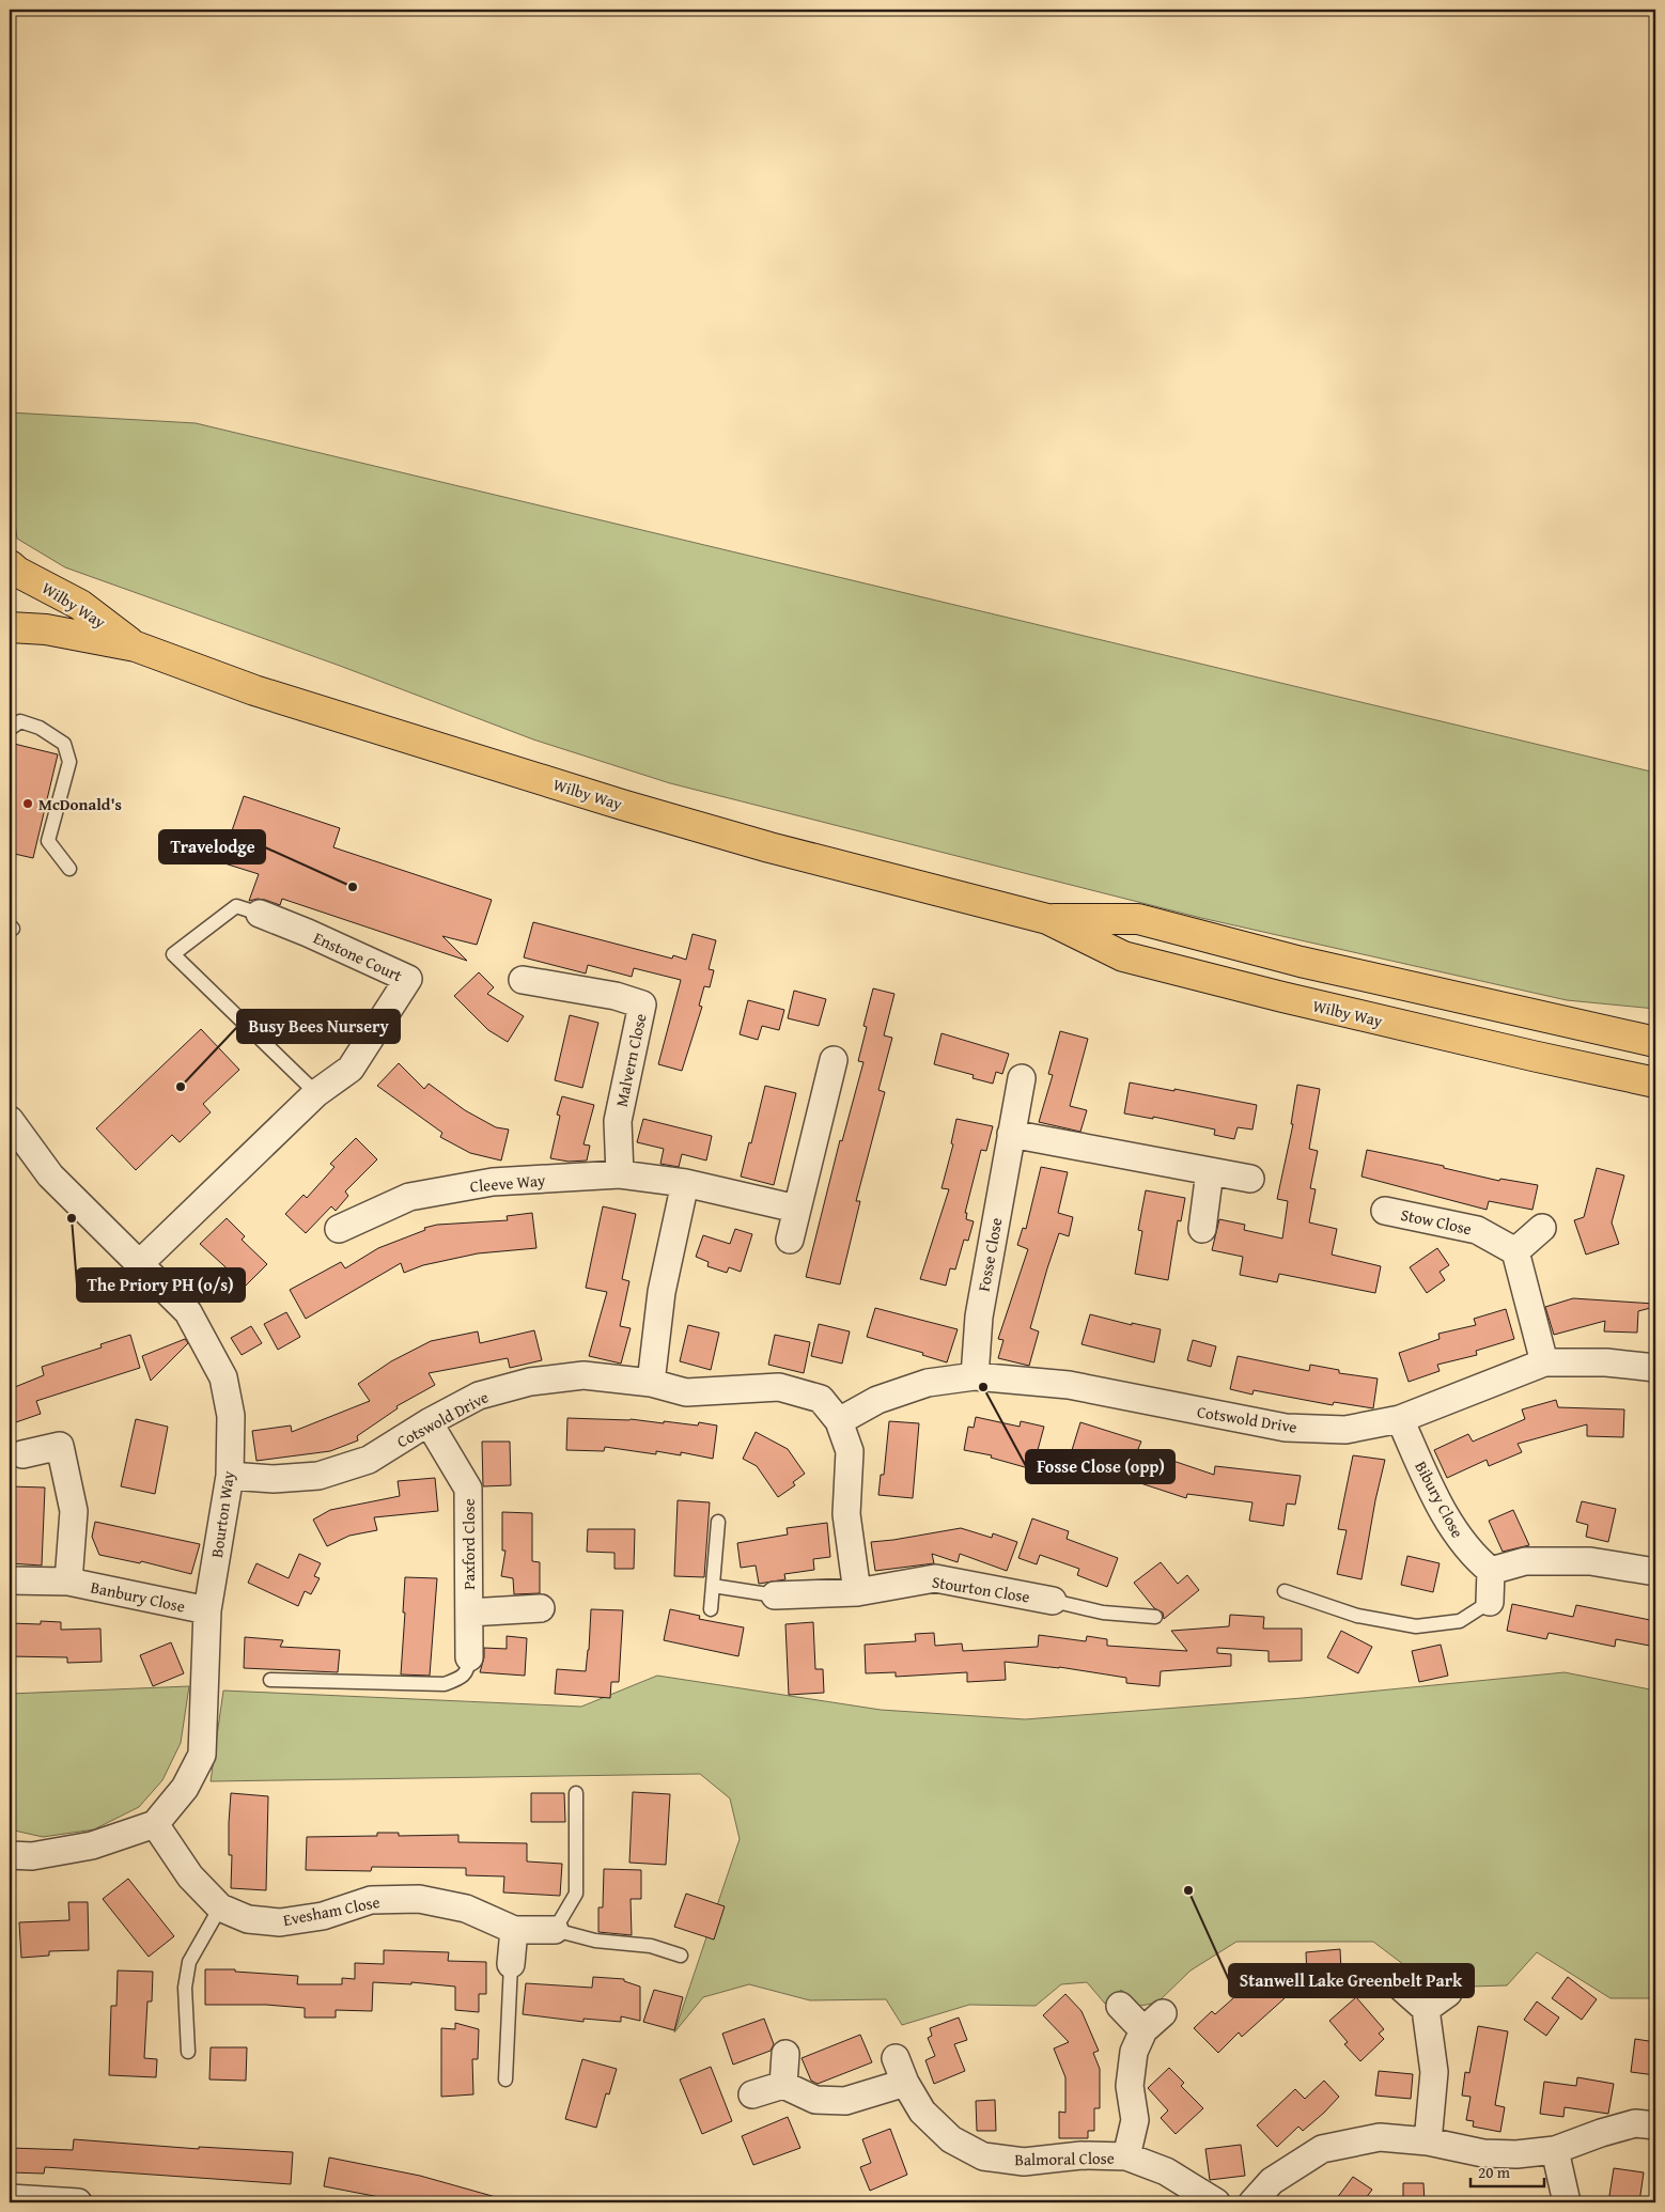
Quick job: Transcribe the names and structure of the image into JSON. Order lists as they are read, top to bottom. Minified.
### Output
{"streets":{"highway":["Wilby Way"],"street":["Enstone Court","Malvern Close","Cleeve Way","Stow Close","Fosse Close","Cotswold Drive","Bibury Close","Bourton Way","Paxford Close","Stourton Close","Banbury Close","Evesham Close","Balmoral Close"]},"crossings":[["Enstone Court","Bourton Way"],["Malvern Close","Cleeve Way"],["Fosse Close","Cotswold Drive"],["Cotswold Drive","Bibury Close"],["Cotswold Drive","Bourton Way"],["Cotswold Drive","Paxford Close"],["Cotswold Drive","Stourton Close"],["Bourton Way","Banbury Close"],["Bourton Way","Evesham Close"]],"places":["McDonald's","Travelodge","Busy Bees Nursery","The Priory PH (o/s)","Fosse Close (opp)","Stanwell Lake Greenbelt Park"],"scale_bar":"20 m"}
